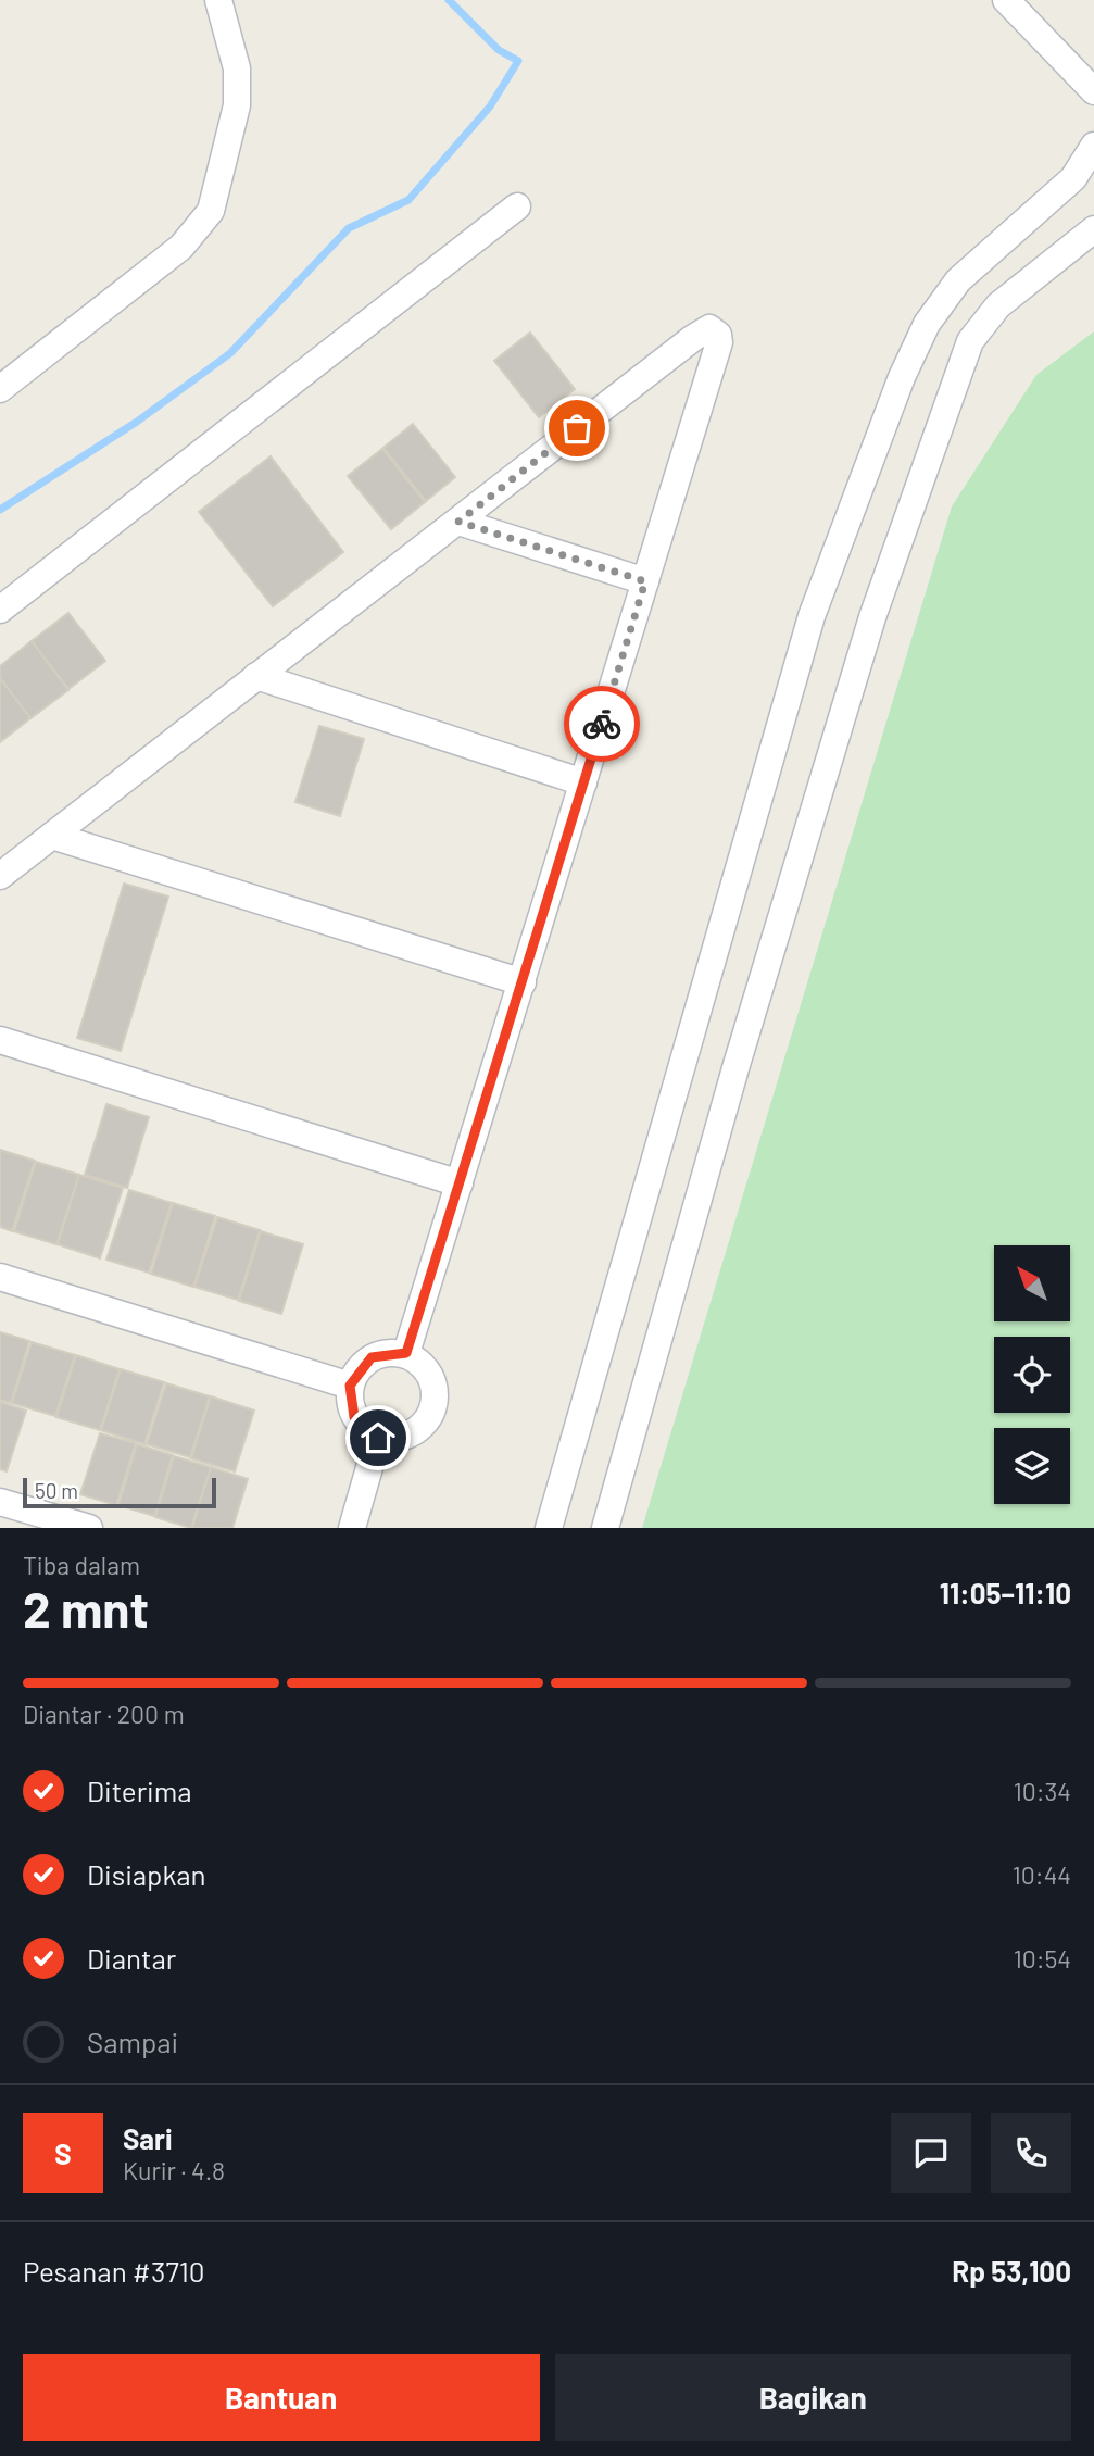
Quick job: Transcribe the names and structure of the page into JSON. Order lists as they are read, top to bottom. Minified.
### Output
{"scale_bar":"50 m","north":"top left","page":{"scale":"50 m","heading":["2 mnt","Tiba dalam","11:05–11:10"],"panel":["Sari","Kurir · 4.8","Pesanan #3710","Rp 53,100"],"bar":"Diantar · 200 m","list":[["Diterima","10:34"],["Disiapkan","10:44"],["Diantar","10:54"],"Sampai"],"round":"S","buttons":["Bantuan","Bagikan"]}}
